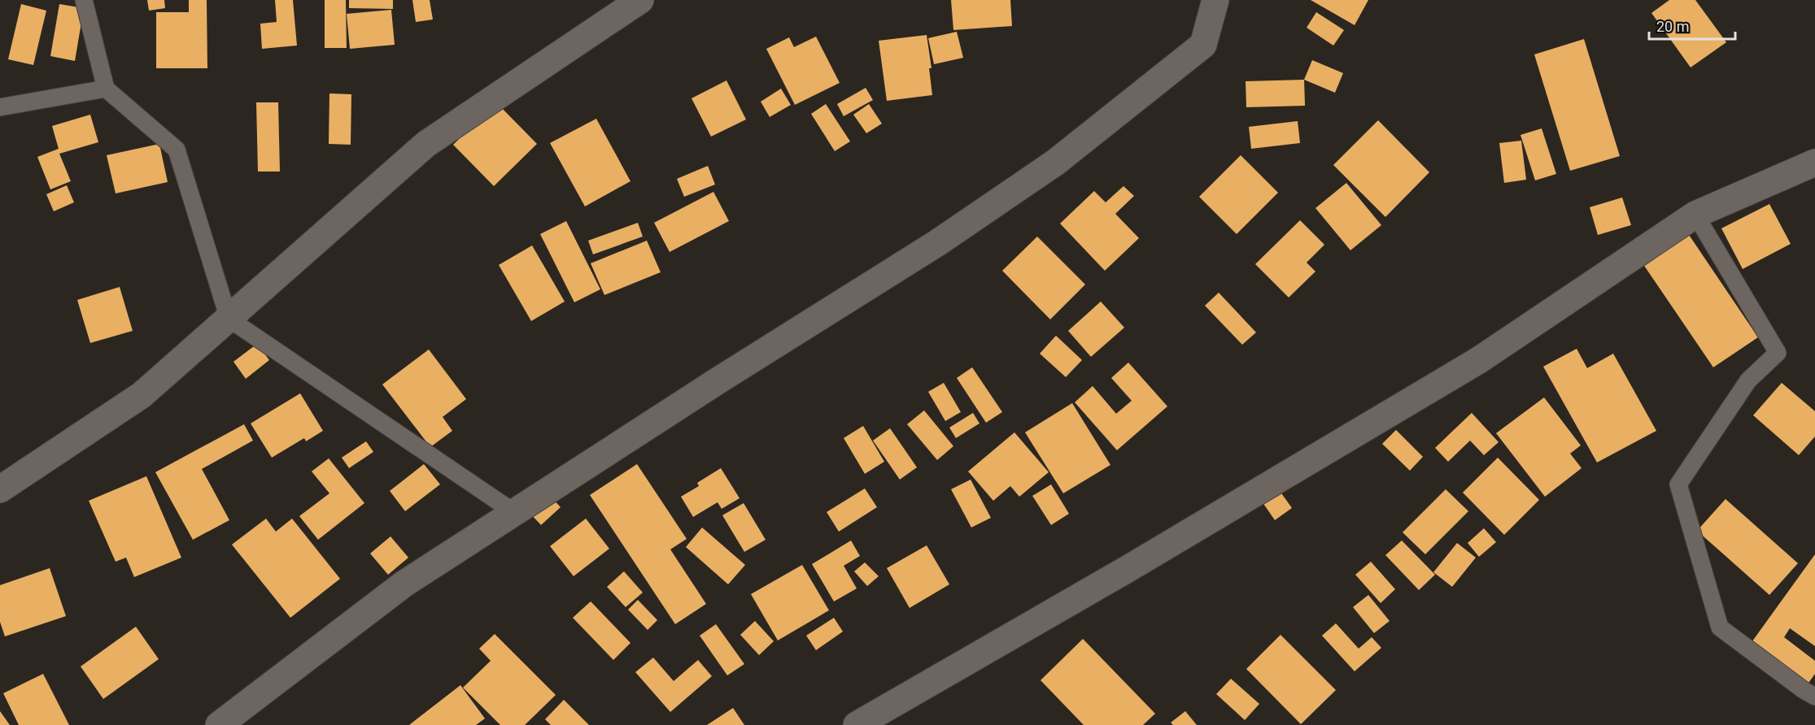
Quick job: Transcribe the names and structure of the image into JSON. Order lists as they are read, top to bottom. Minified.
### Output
{"scale_bar":"20 m"}
